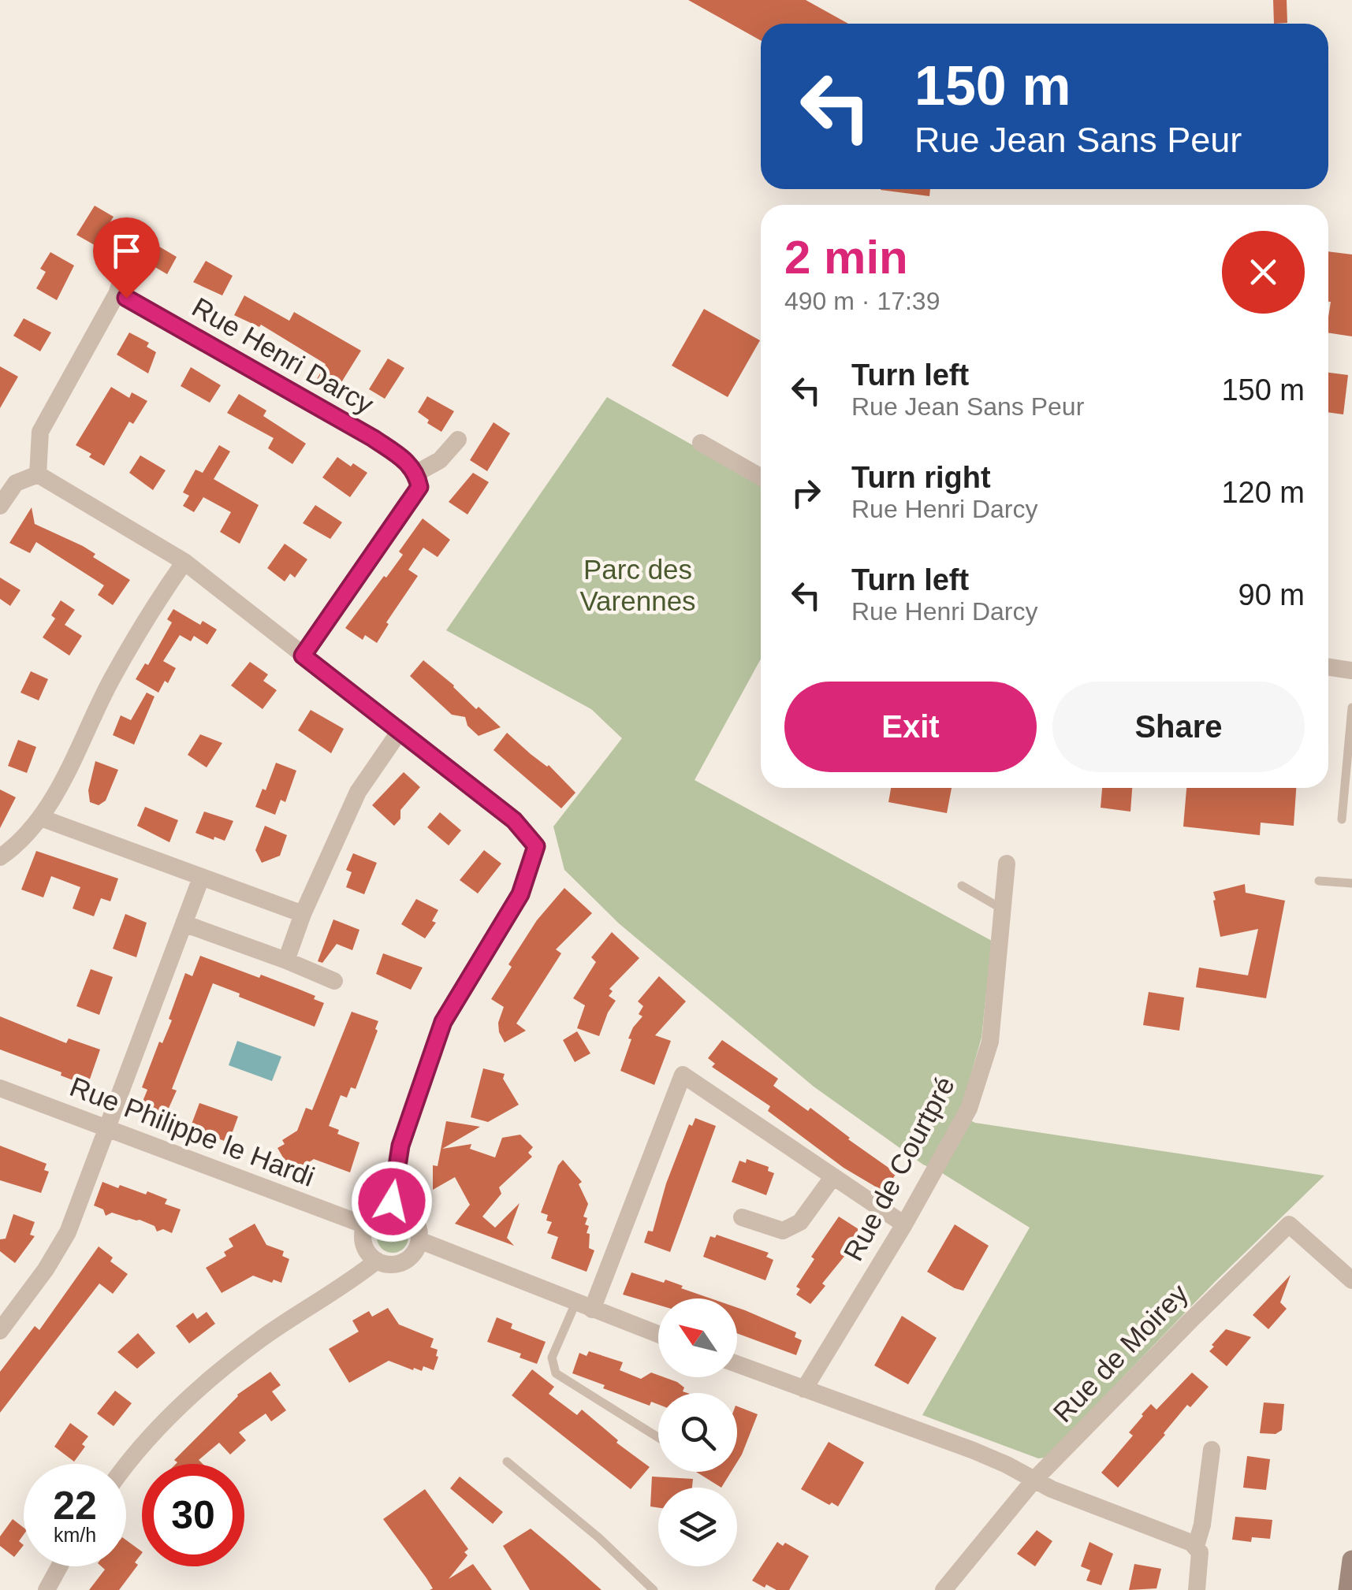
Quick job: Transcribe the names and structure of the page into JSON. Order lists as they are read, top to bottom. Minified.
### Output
{"streets":{"street":["Rue Henri Darcy","Rue Philippe le Hardi","Rue de Courtpré","Rue de Moirey"]},"parks":["Parc des Varennes"],"north":"top left","page":{"turn":["150 m","Rue Jean Sans Peur"],"heading":["2 min","490 m · 17:39"],"list":[{"name":"Turn left","note":"Rue Jean Sans Peur","value":"150 m"},{"name":"Turn right","note":"Rue Henri Darcy","value":"120 m"},{"name":"Turn left","note":"Rue Henri Darcy","value":"90 m"}],"buttons":["Exit","Share"],"speed":"22 km/h","limit":"30"}}
